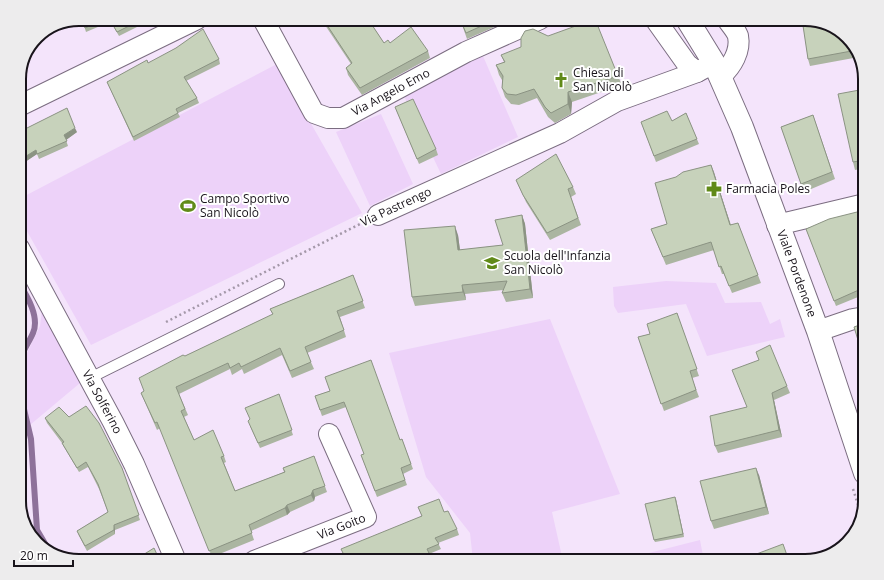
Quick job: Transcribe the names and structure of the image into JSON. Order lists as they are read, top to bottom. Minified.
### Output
{"streets":{"main road":["Viale Pordenone"],"street":["Via Angelo Emo","Via Pastrengo","Via Solferino","Via Goito"]},"crossings":[["Via Pastrengo","Viale Pordenone"]],"places":{"church":["Chiesa di San Nicolò"],"pharmacy":["Farmacia Poles"],"sports":["Campo Sportivo San Nicolò"],"school or university":["Scuola dell'Infanzia San Nicolò"]},"scale_bar":"20 m"}
